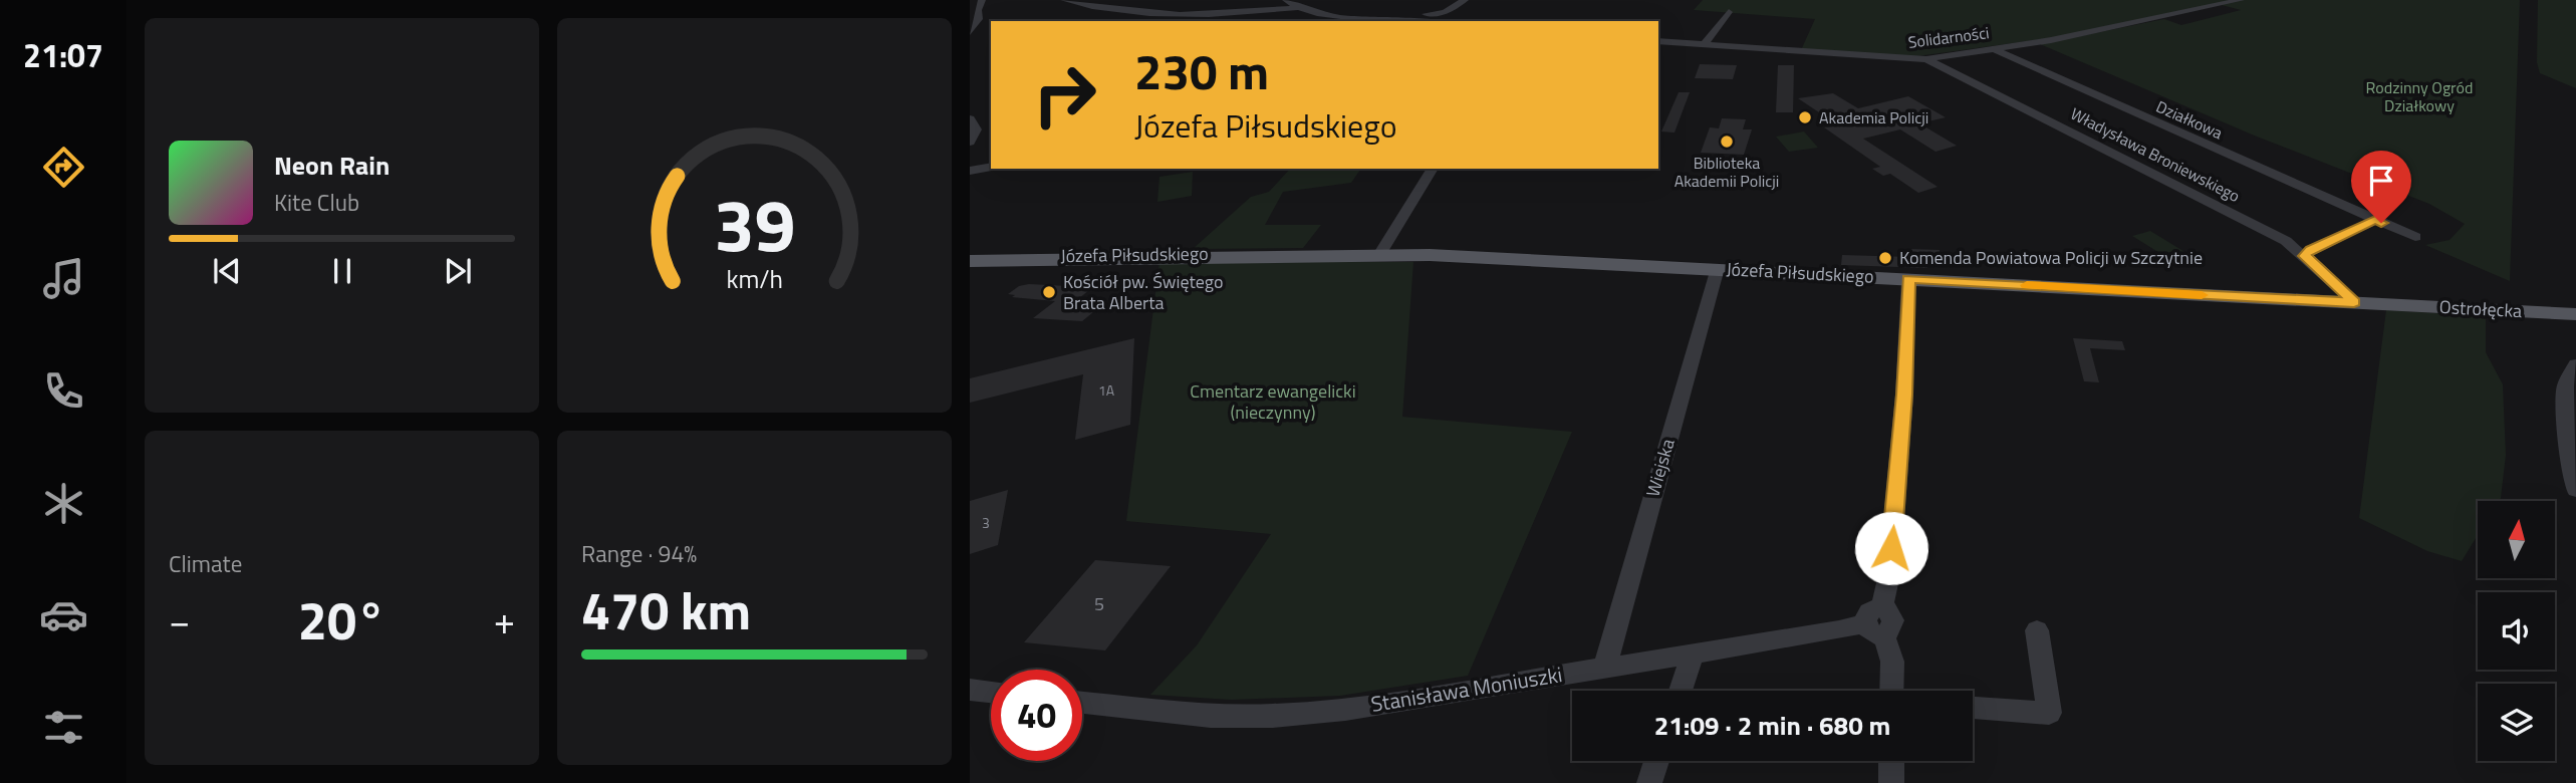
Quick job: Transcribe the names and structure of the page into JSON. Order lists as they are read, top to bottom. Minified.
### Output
{"streets":{"main road":["Józefa Piłsudskiego","Ostrołęcka"],"street":["Solidarności","Działkowa","Władysława Broniewskiego","Wiejska","Stanisława Moniuszki"]},"crossings":[["Solidarności","Działkowa"],["Solidarności","Władysława Broniewskiego"],["Władysława Broniewskiego","Józefa Piłsudskiego"],["Józefa Piłsudskiego","Ostrołęcka"],["Józefa Piłsudskiego","Wiejska"],["Wiejska","Stanisława Moniuszki"]],"parks":["Rodzinny Ogród Działkowy","Cmentarz ewangelicki (nieczynny)"],"places":["Akademia Policji","Biblioteka Akademii Policji","Komenda Powiatowa Policji w Szczytnie","Kościół pw. Świętego Brata Alberta"],"house_numbers":["1A","3","5"],"north":"top","page":{"tabs":"21:07","turn":["230 m","Józefa Piłsudskiego"],"song":["Neon Rain","Kite Club"],"tile":["Climate",["Range · 94%","470 km"]],"heat":["−","20°","+"],"limit":"40","trip":"21:09 · 2 min · 680 m","gauge":["39","km/h"]}}
